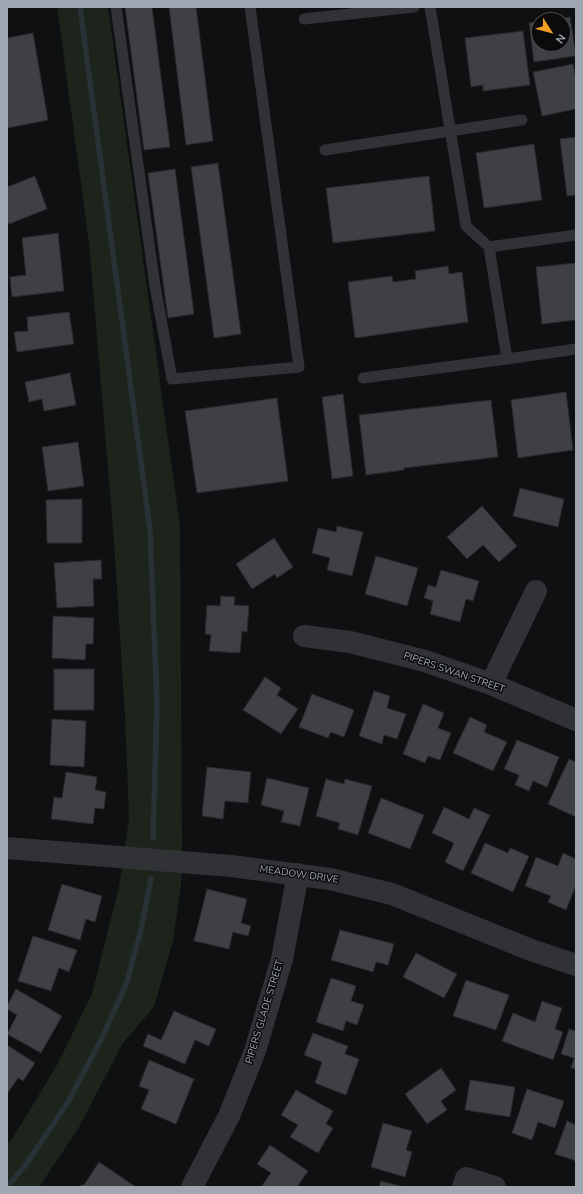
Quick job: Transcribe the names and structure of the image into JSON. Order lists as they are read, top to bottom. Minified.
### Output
{"streets":{"street":["PIPERS SWAN STREET","MEADOW DRIVE","PIPERS GLADE STREET"]},"crossings":[["MEADOW DRIVE","PIPERS GLADE STREET"]],"north":"bottom right"}
